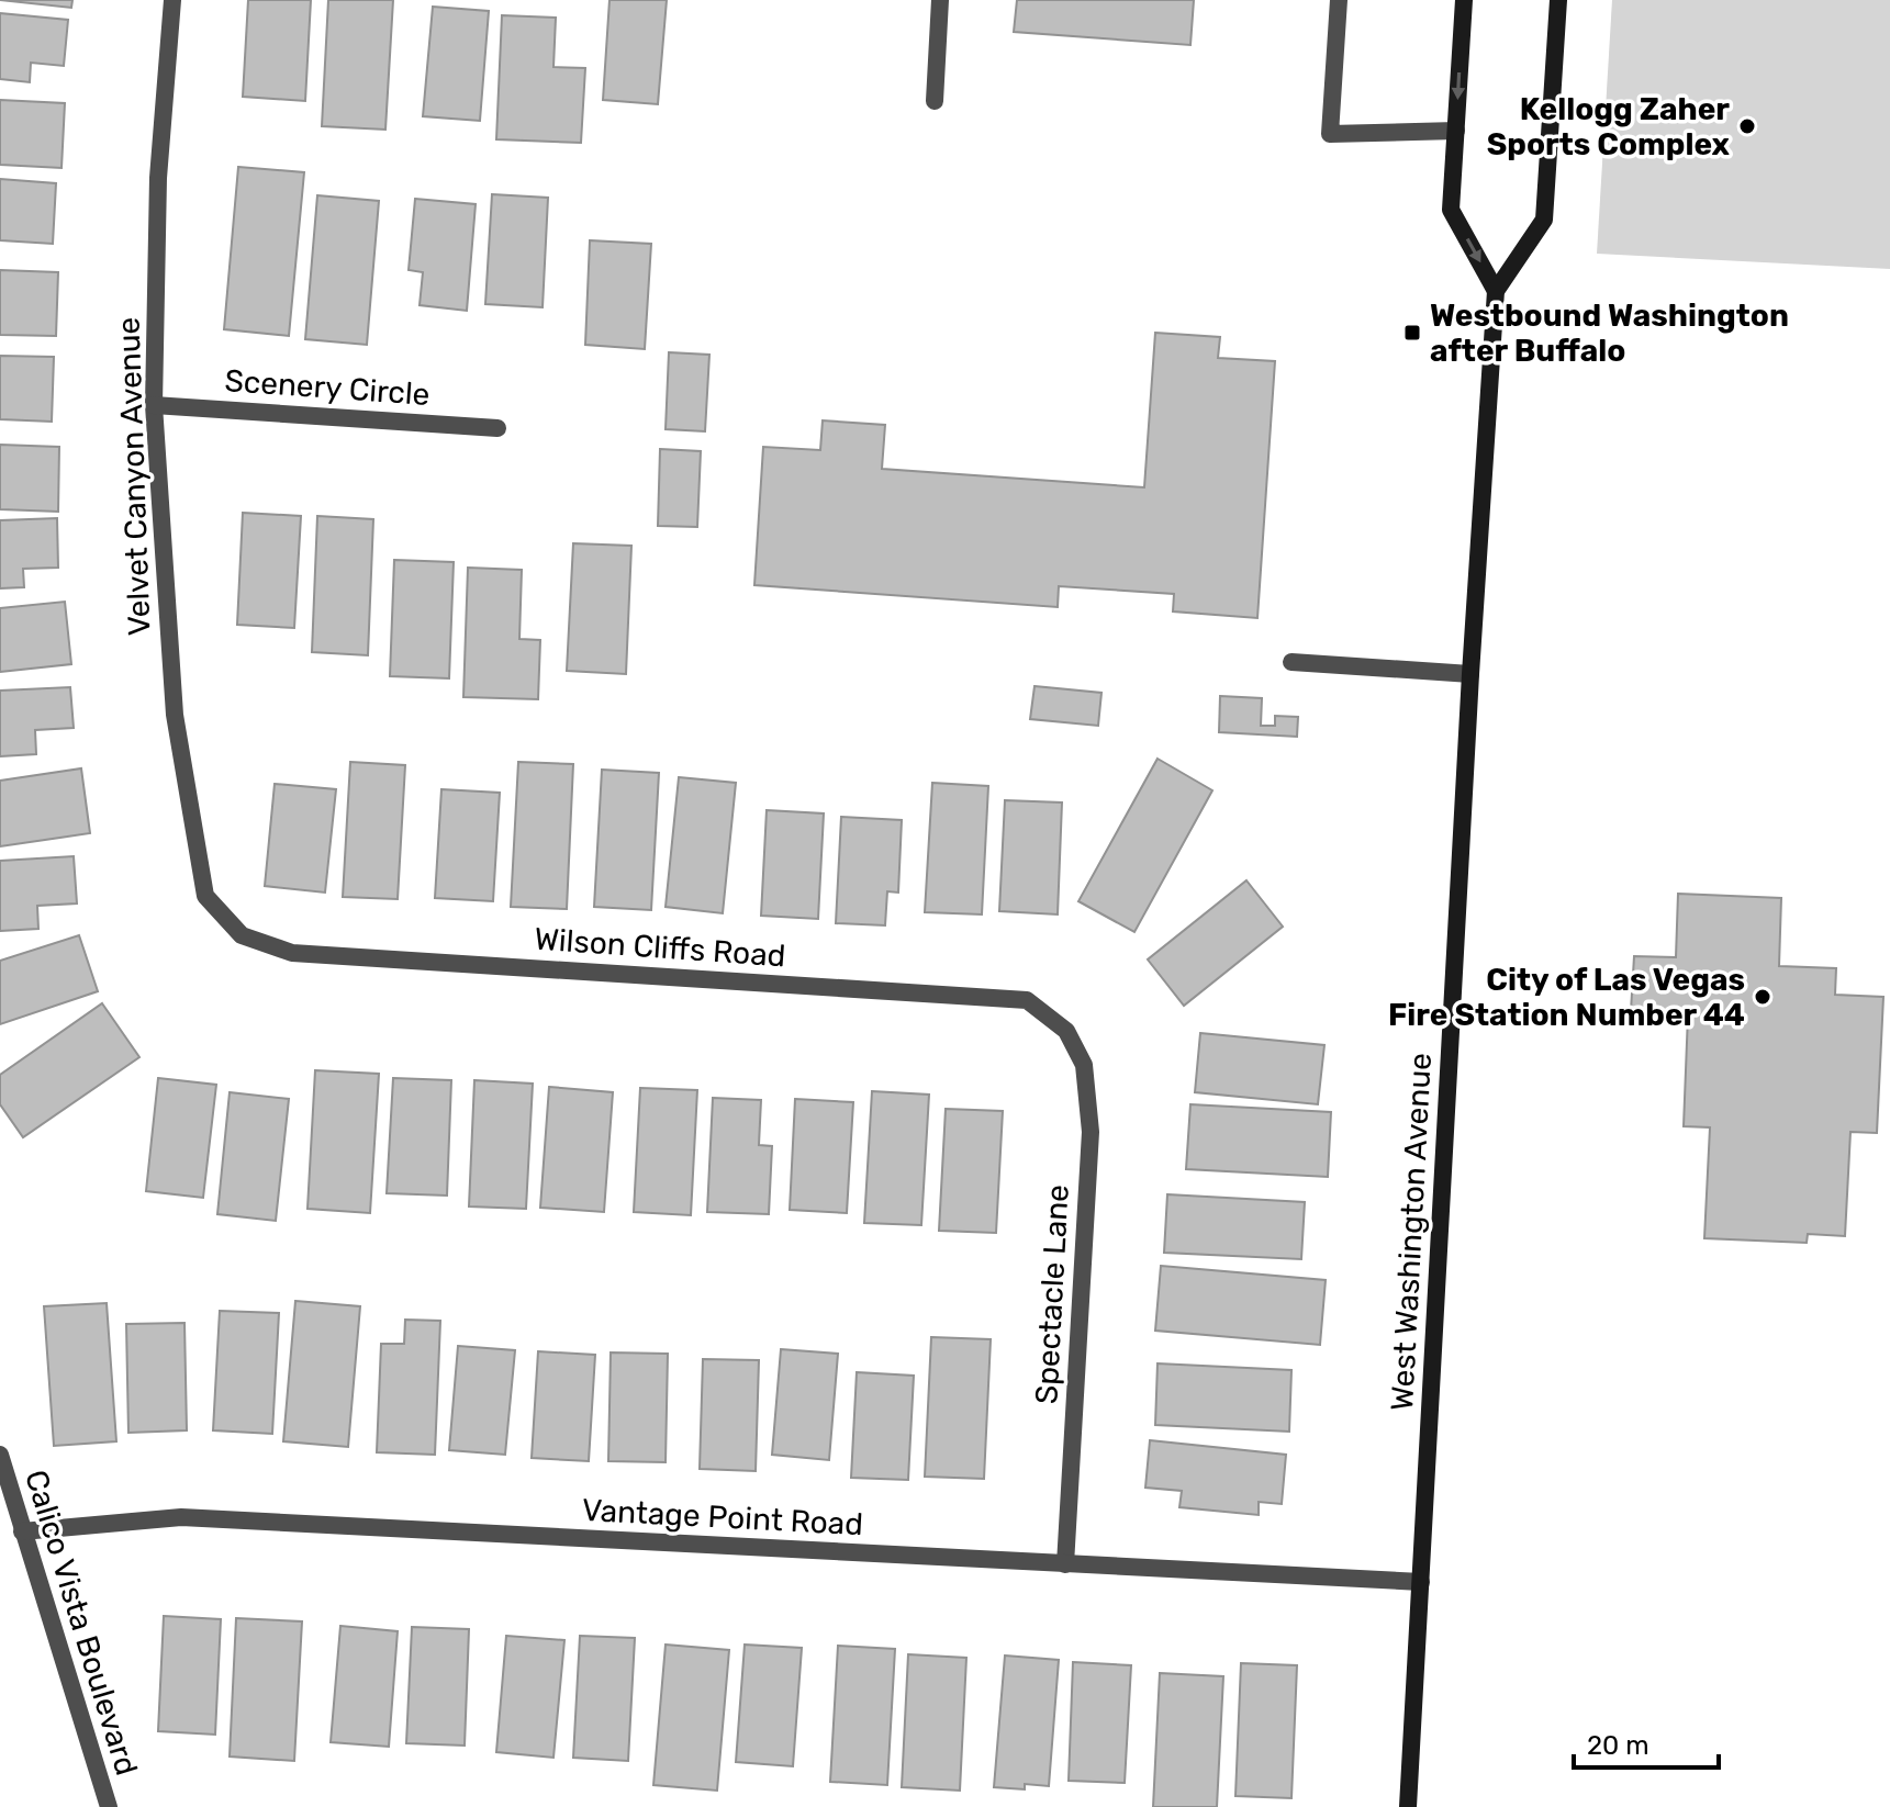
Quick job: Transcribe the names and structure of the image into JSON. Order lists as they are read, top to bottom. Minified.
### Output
{"streets":{"main road":["West Washington Avenue"],"street":["Scenery Circle","Velvet Canyon Avenue","Wilson Cliffs Road","Spectacle Lane","Vantage Point Road","Calico Vista Boulevard"]},"crossings":[["Scenery Circle","Velvet Canyon Avenue"],["Velvet Canyon Avenue","Wilson Cliffs Road"],["Wilson Cliffs Road","Spectacle Lane"],["West Washington Avenue","Vantage Point Road"],["Spectacle Lane","Vantage Point Road"],["Vantage Point Road","Calico Vista Boulevard"]],"places":{"other":["Kellogg Zaher Sports Complex","City of Las Vegas Fire Station Number 44"],"transit":["Westbound Washington after Buffalo"]},"scale_bar":"20 m"}
